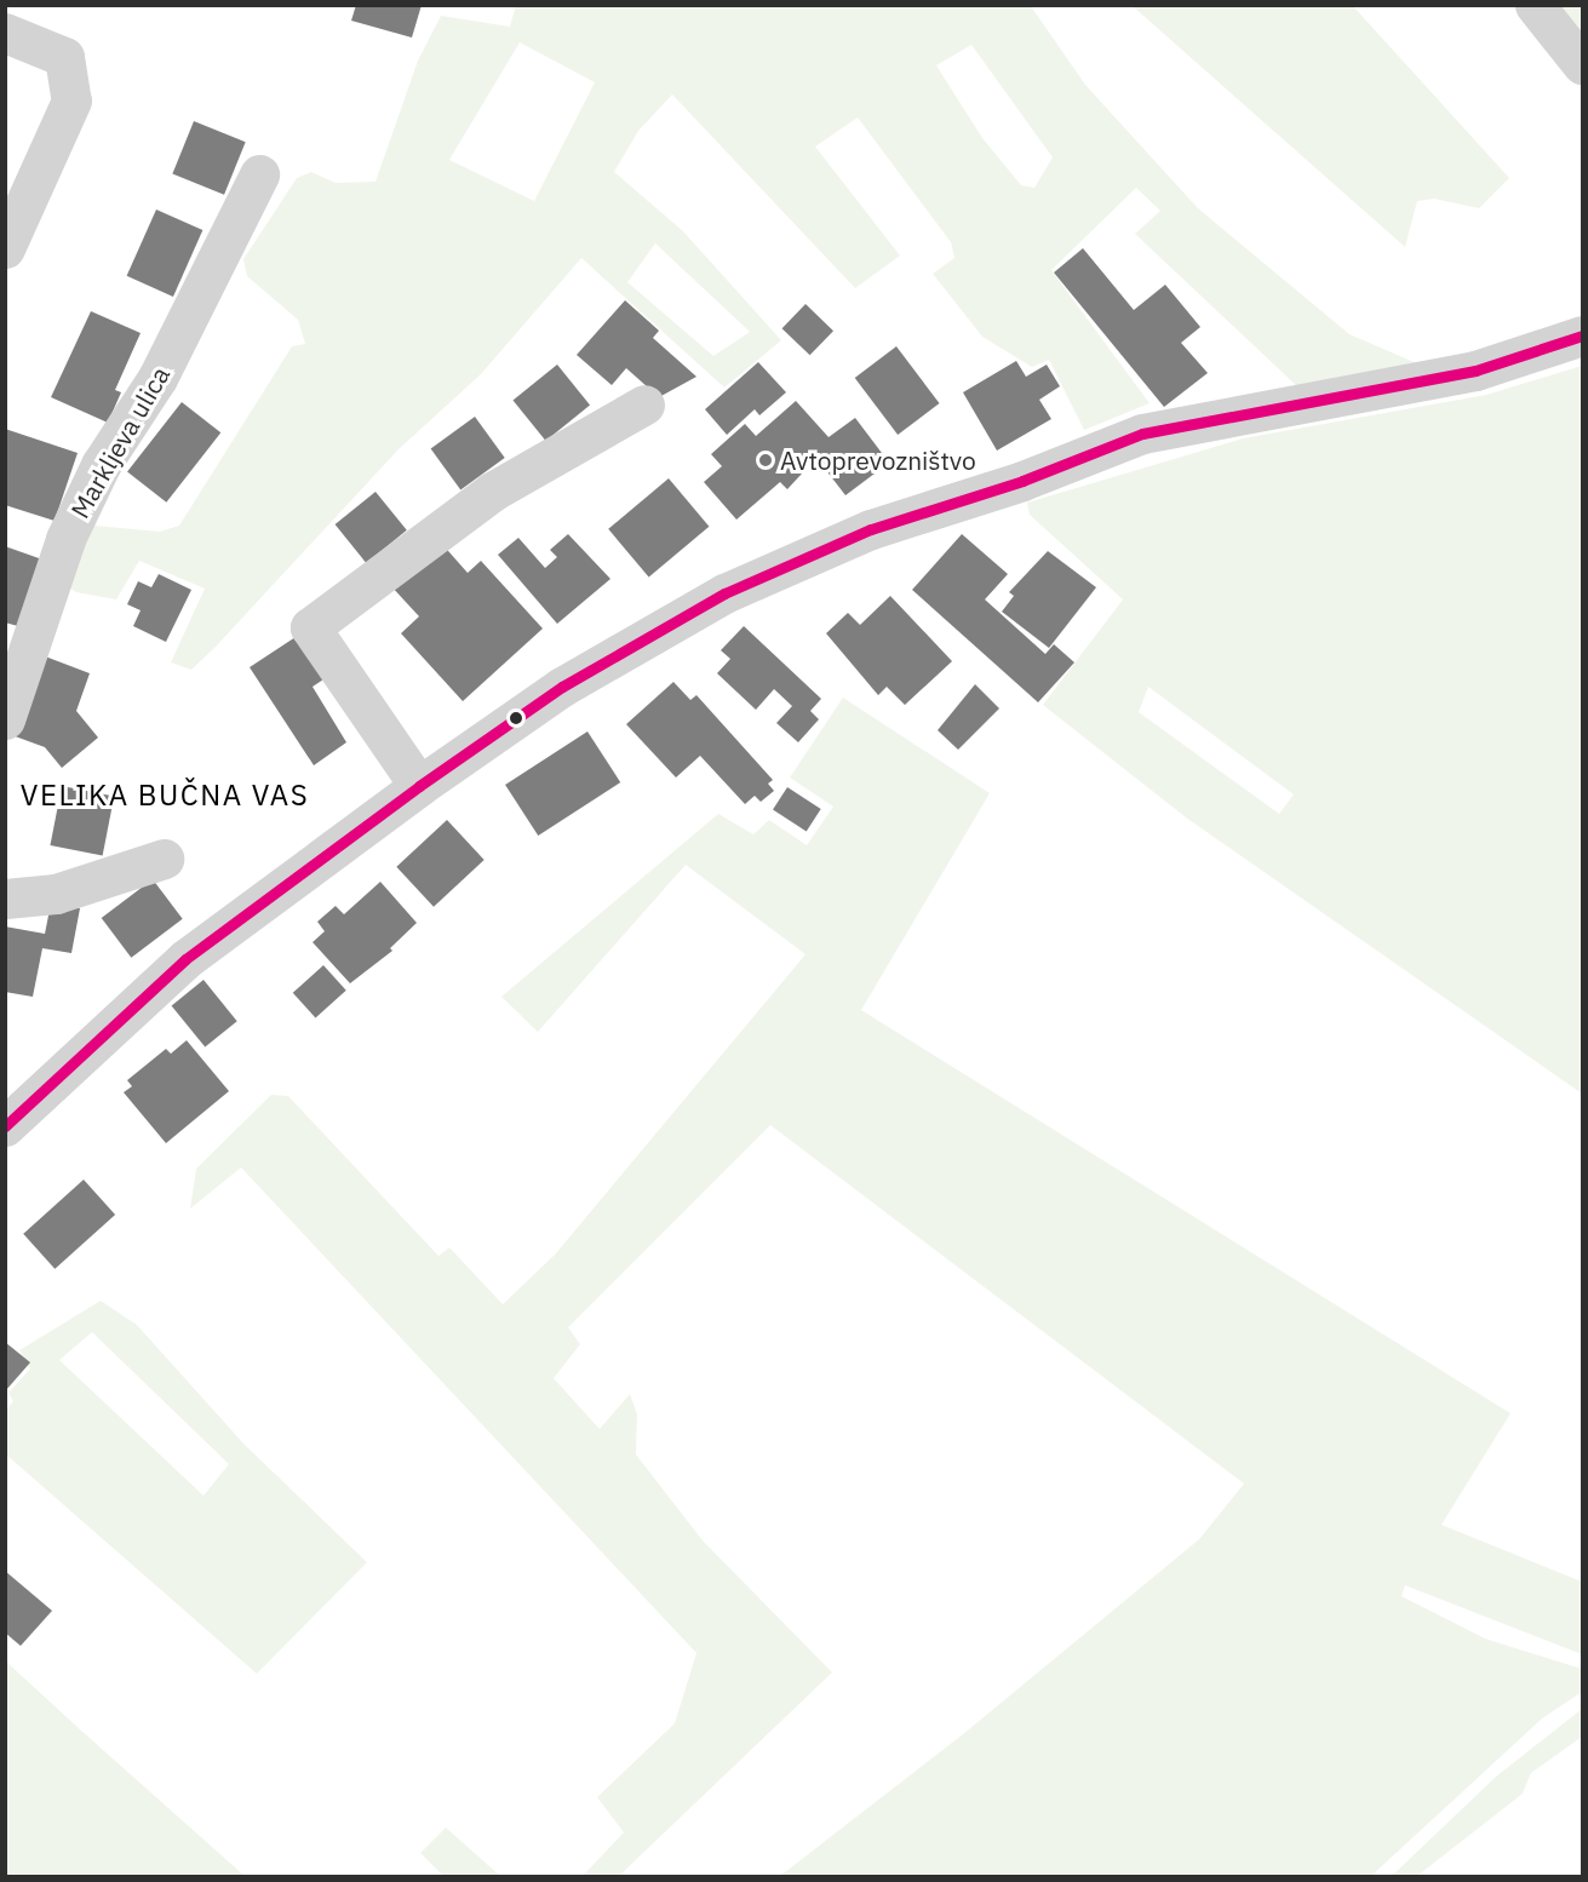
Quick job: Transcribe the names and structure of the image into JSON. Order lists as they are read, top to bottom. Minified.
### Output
{"streets":{"street":["Markljeva ulica"]},"districts":["VELIKA BUČNA VAS"],"places":["Avtoprevozništvo"]}
